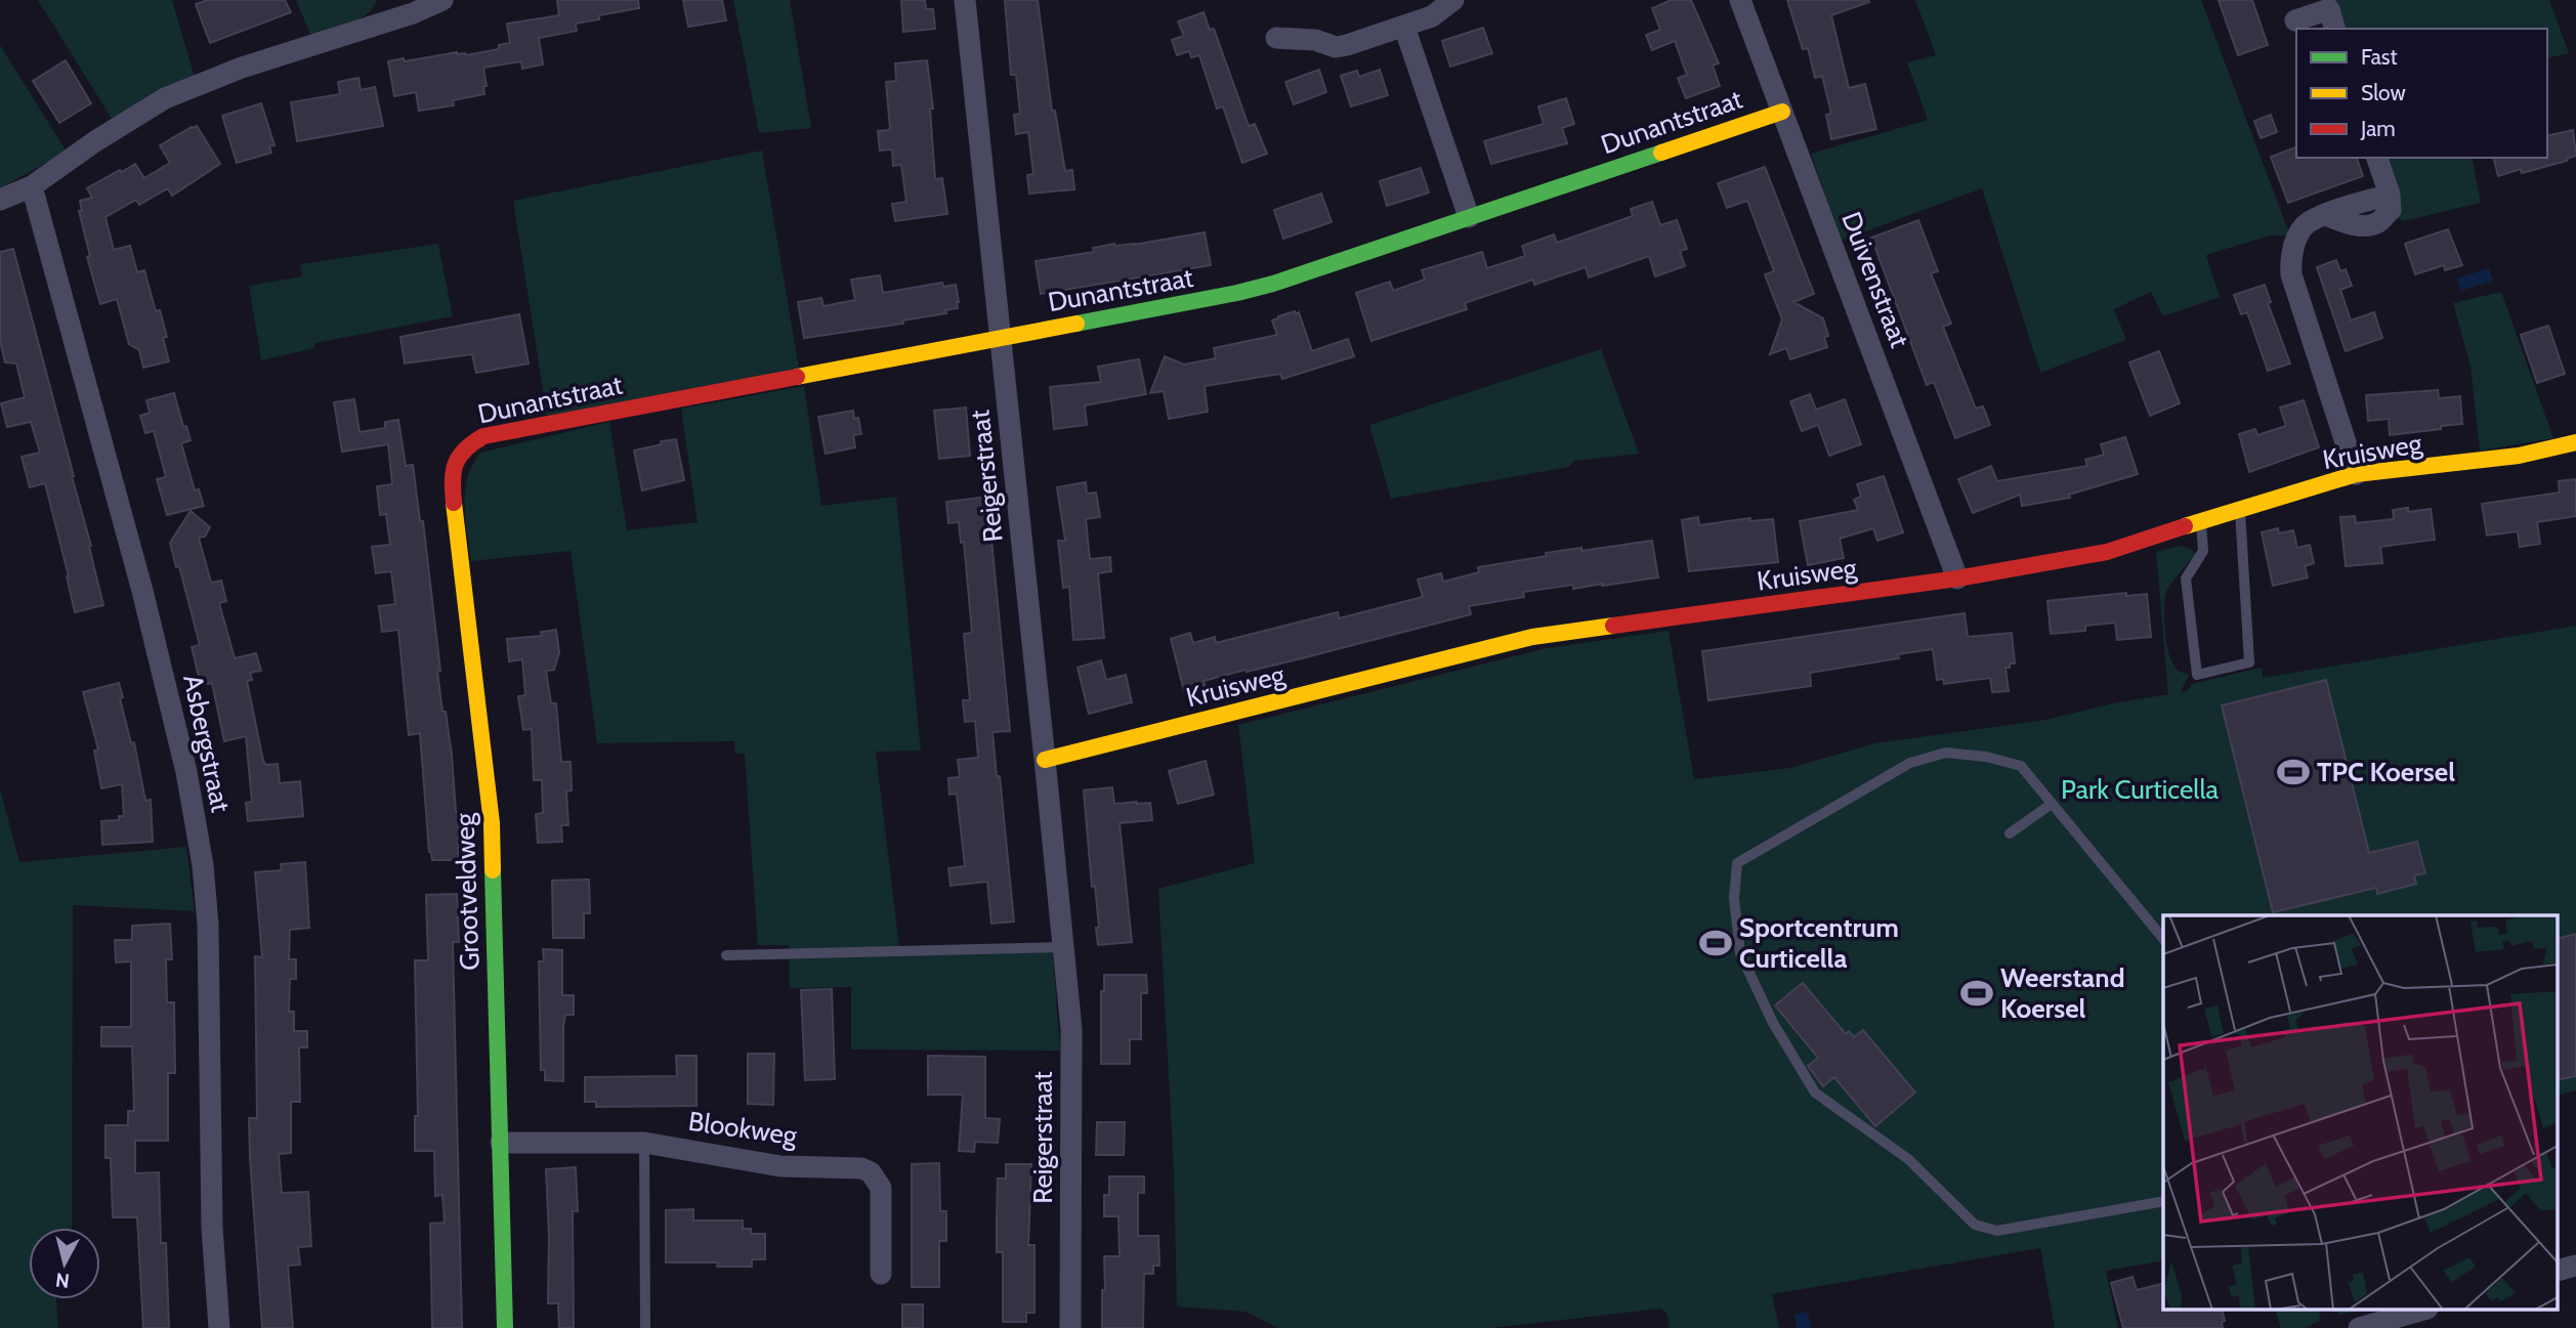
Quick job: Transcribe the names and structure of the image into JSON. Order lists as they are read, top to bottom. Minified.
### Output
{"streets":{"street":["Dunantstraat","Duivenstraat","Kruisweg","Reigerstraat","Asbergstraat","Grootveldweg","Blookweg"]},"crossings":[["Dunantstraat","Duivenstraat"],["Dunantstraat","Reigerstraat"],["Dunantstraat","Grootveldweg"],["Duivenstraat","Kruisweg"],["Kruisweg","Reigerstraat"],["Grootveldweg","Blookweg"]],"parks":["Park Curticella"],"places":{"sports":["TPC Koersel","Sportcentrum Curticella","Weerstand Koersel"]},"legend":["Fast","Slow","Jam"],"north":"bottom"}
